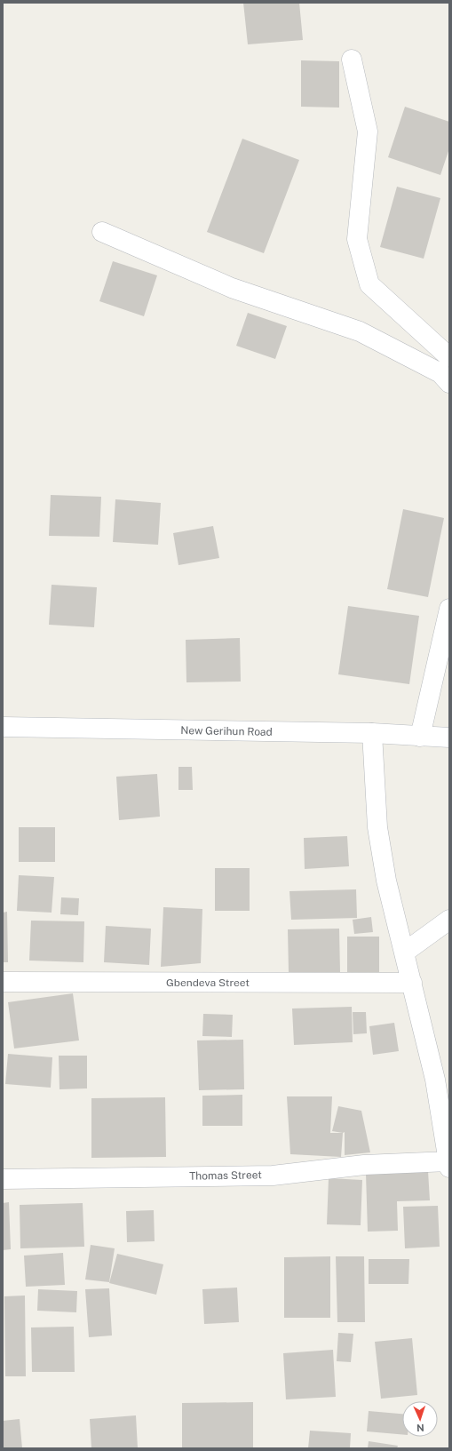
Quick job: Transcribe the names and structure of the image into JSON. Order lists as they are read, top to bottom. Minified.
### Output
{"streets":{"street":["New Gerihun Road","Gbendeva Street","Thomas Street"]},"north":"bottom"}
